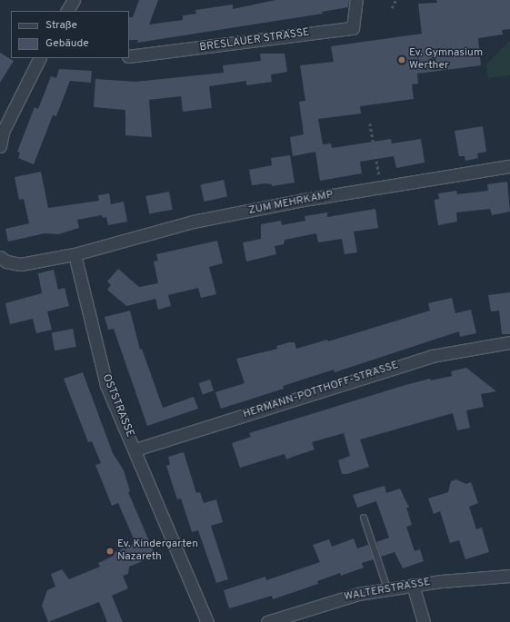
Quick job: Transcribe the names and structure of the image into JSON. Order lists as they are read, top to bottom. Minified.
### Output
{"streets":{"street":["BRESLAUER STRASSE","ZUM MEHRKAMP","HERMANN-POTTHOFF-STRASSE","OSTSTRASSE","WALTERSTRASSE"]},"crossings":[["ZUM MEHRKAMP","OSTSTRASSE"],["HERMANN-POTTHOFF-STRASSE","OSTSTRASSE"]],"places":["Ev. Gymnasium Werther","Ev. Kindergarten Nazareth"],"legend":["Straße","Gebäude"]}
